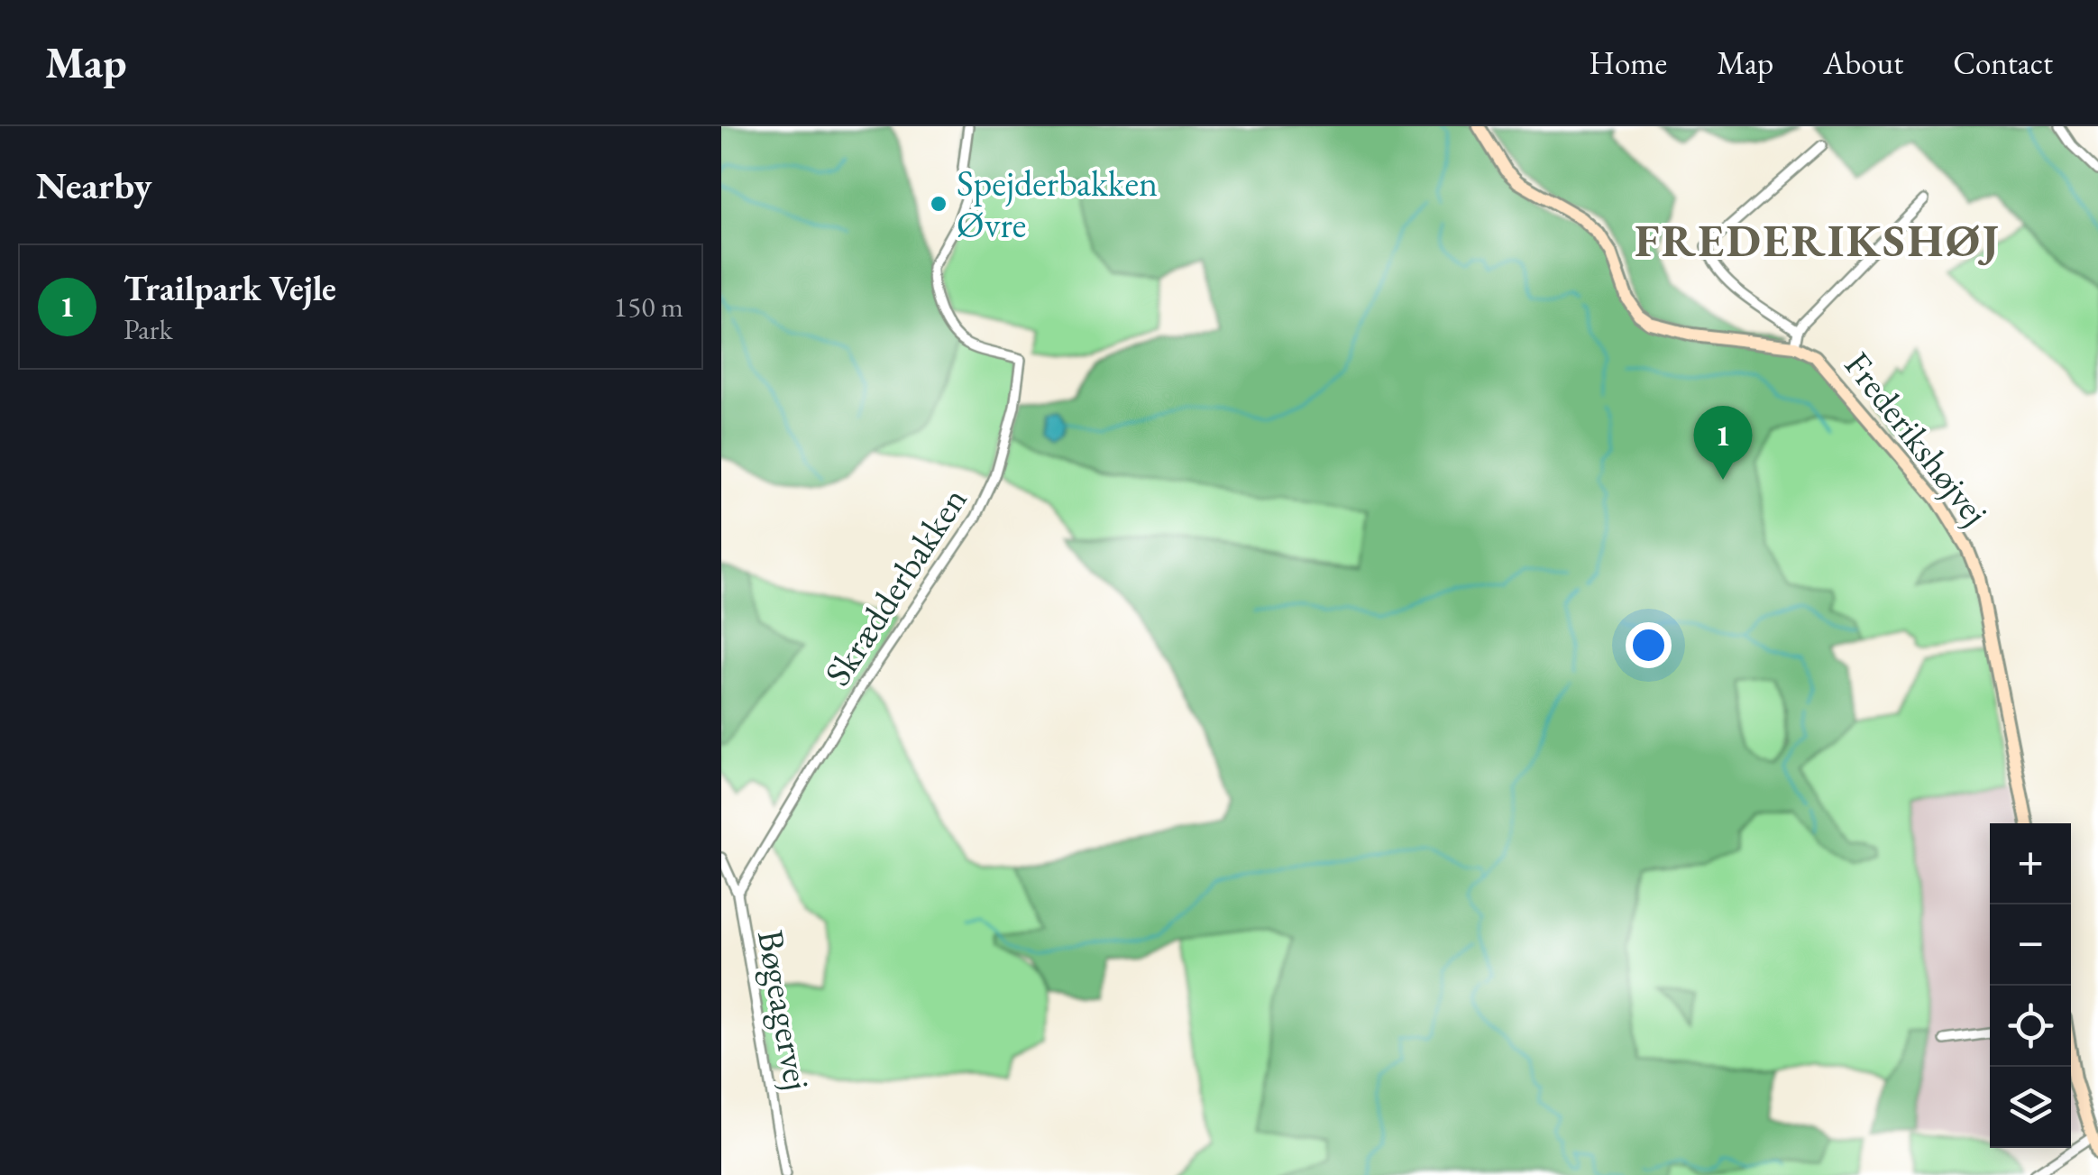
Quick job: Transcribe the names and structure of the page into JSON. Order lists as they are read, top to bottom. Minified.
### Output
{"streets":{"street":["Frederikshøjvej","Skrædderbakken","Bøgeagervej"]},"crossings":[["Skrædderbakken","Bøgeagervej"]],"districts":["FREDERIKSHØJ"],"places":["Spejderbakken Øvre"],"page":{"header":"Map","nav":["Home","Map","About","Contact"],"heading":"Nearby","list":[{"mark":"1","name":"Trailpark Vejle","note":"Park","value":"150 m"}],"pins":"1","map_buttons":["+","−"]}}
